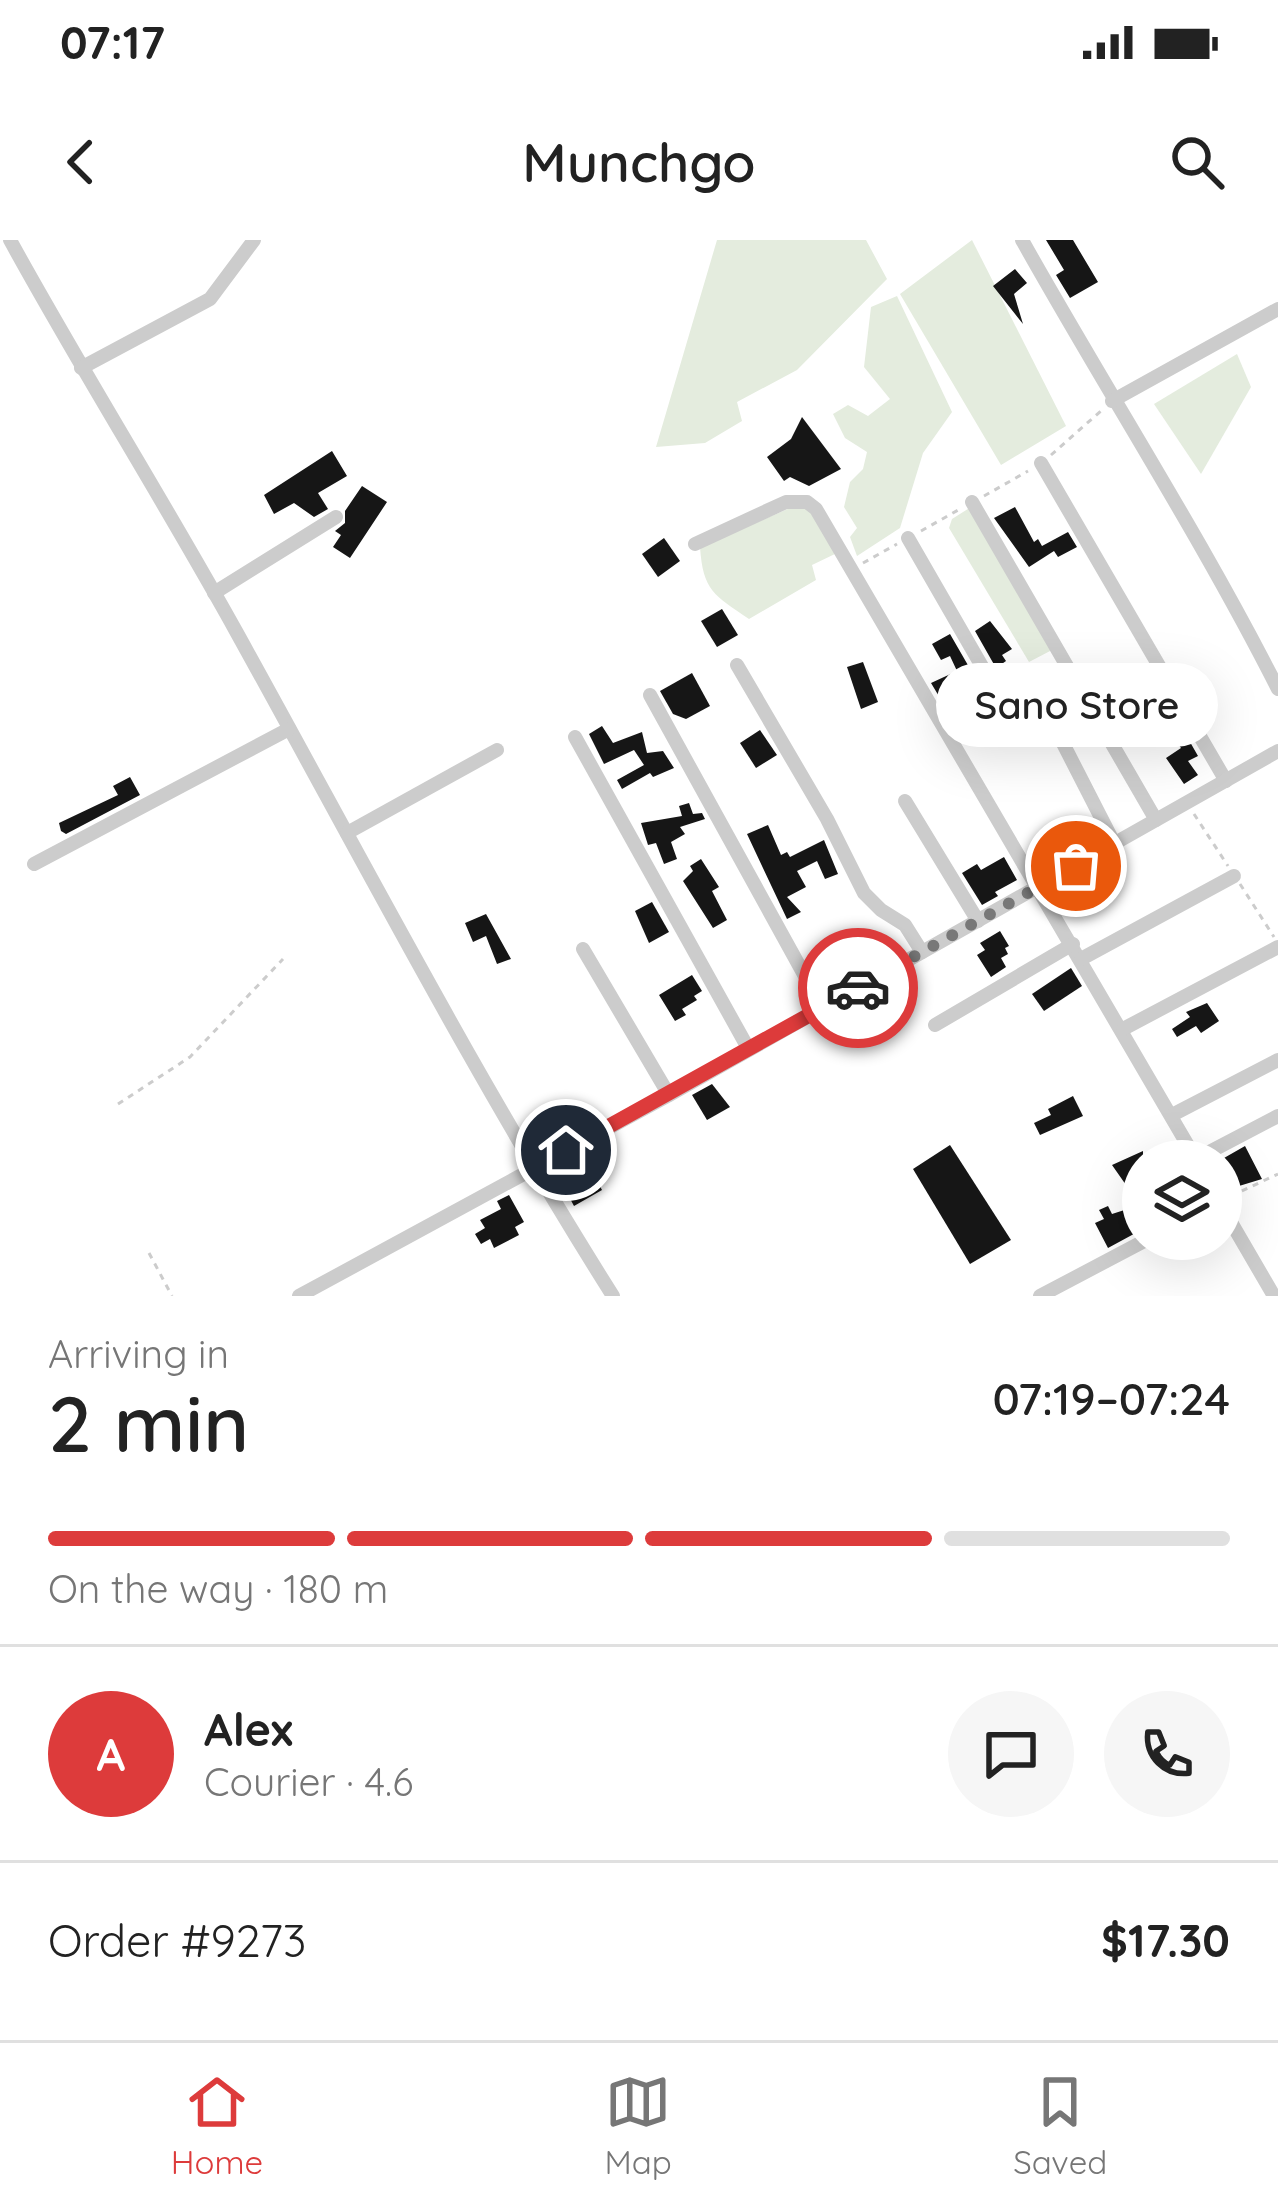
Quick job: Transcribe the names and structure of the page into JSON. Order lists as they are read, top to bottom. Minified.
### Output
{"places":["Sano Store"],"page":{"status":"07:17","header":"Munchgo","bubble":"Sano Store","heading":["2 min","Arriving in","07:19–07:24"],"panel":["Alex","Courier · 4.6","Order #9273","$17.30"],"bar":"On the way · 180 m","round":"A","tabs":["Home","Map","Saved"]}}
